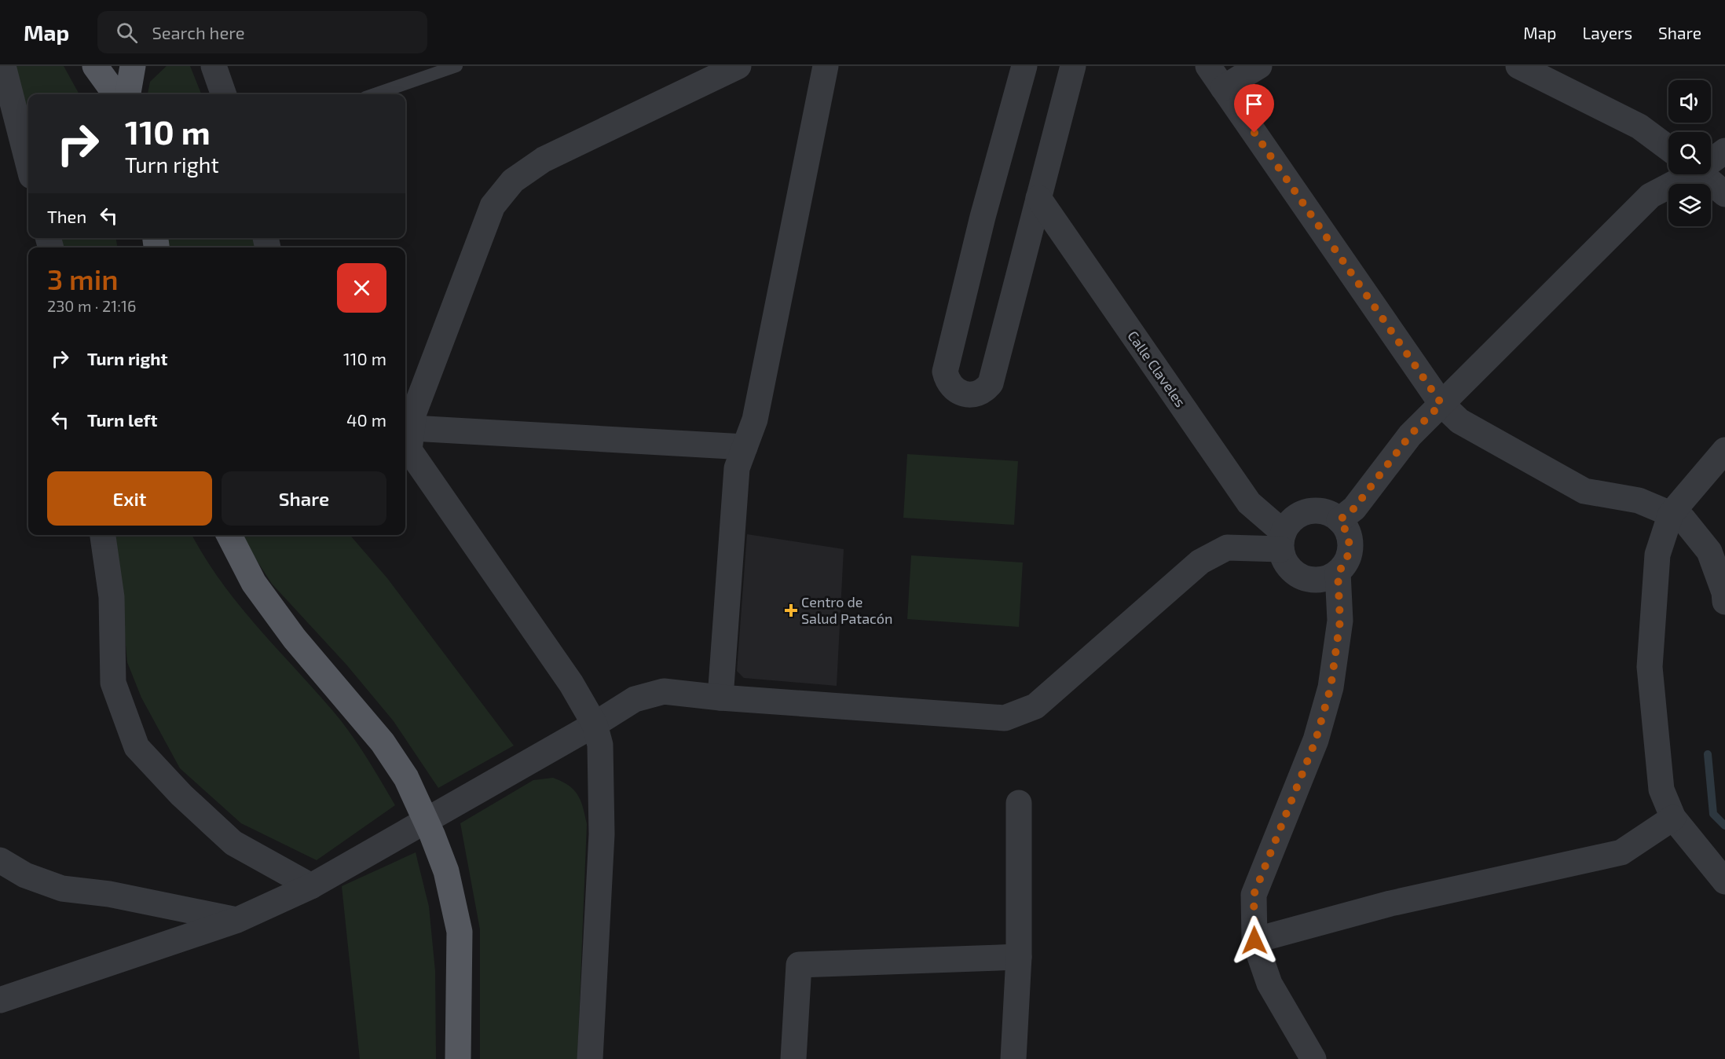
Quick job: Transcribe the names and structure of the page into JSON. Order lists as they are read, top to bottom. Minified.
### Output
{"streets":{"street":["Calle Claveles"]},"places":{"health":["Centro de Salud Patacón"]},"page":{"header":"Map","search":"Search here","nav":["Map","Layers","Share"],"turn":["110 m","Turn right"],"then":"Then","heading":["3 min","230 m · 21:16"],"list":[{"name":"Turn right","value":"110 m"},{"name":"Turn left","value":"40 m"}],"buttons":["Exit","Share"]}}
